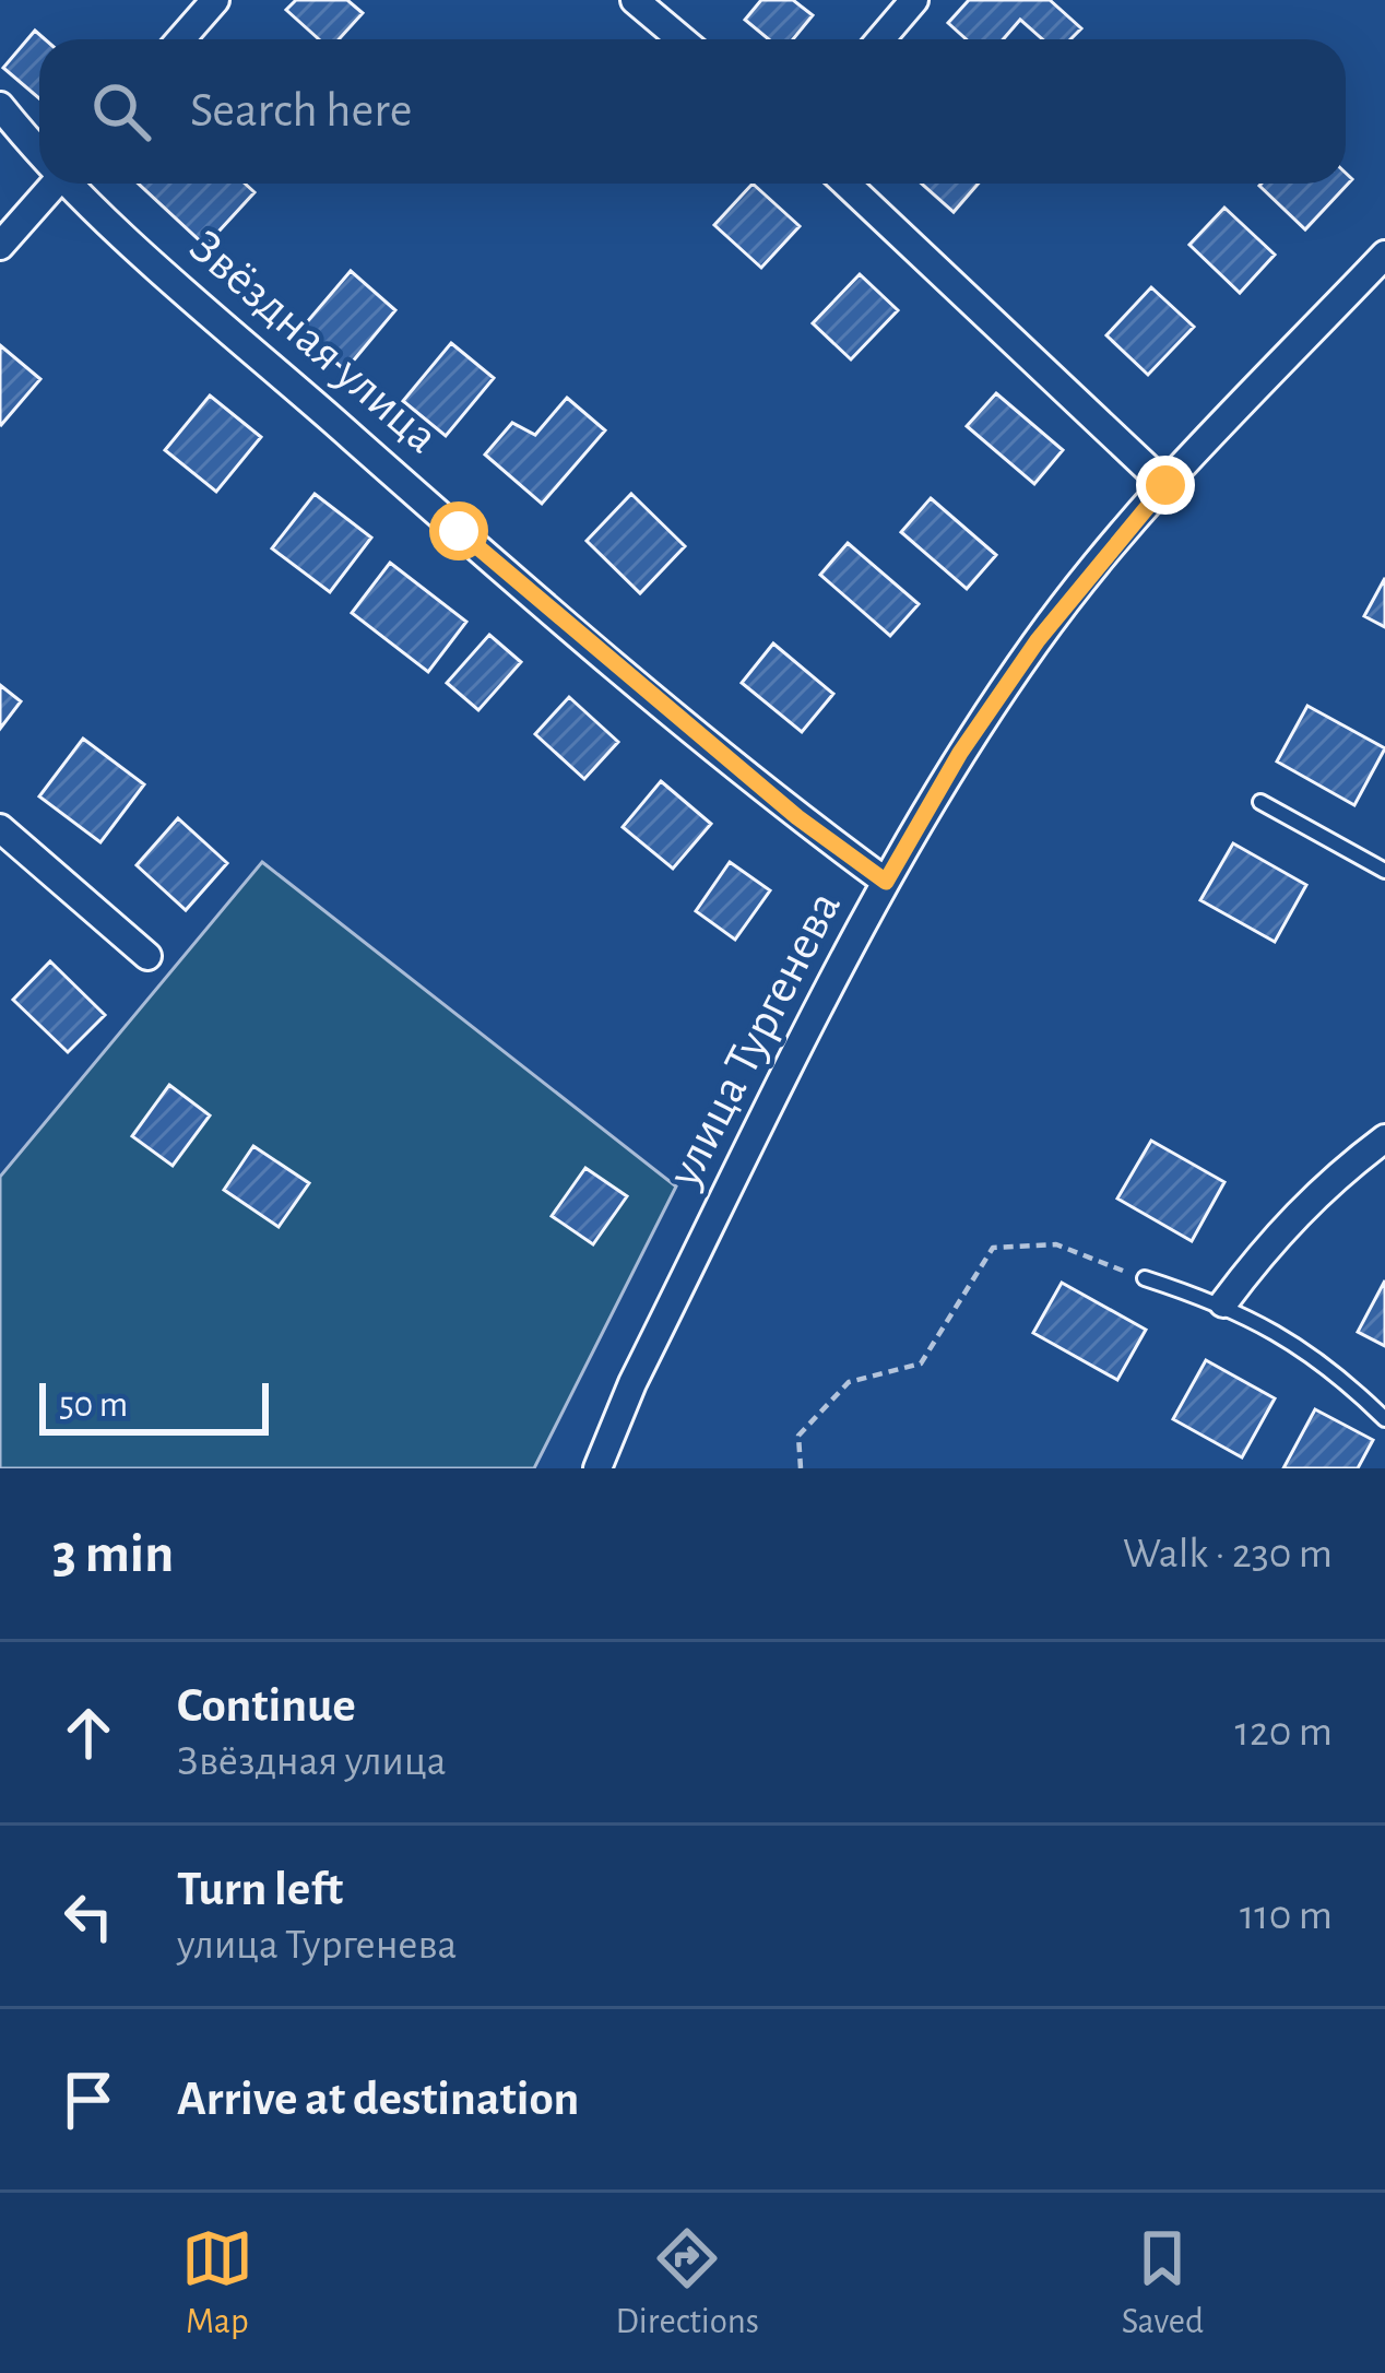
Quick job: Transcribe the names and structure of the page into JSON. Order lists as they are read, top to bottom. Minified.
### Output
{"streets":{"street":["Звёздная улица","улица Тургенева"]},"crossings":[["Звёздная улица","улица Тургенева"]],"scale_bar":"50 m","page":{"search":"Search here","scale":"50 m","heading":["3 min","Walk · 230 m"],"list":[["Continue","Звёздная улица","120 m"],["Turn left","улица Тургенева","110 m"],"Arrive at destination"],"nav":["Map","Directions","Saved"]}}
